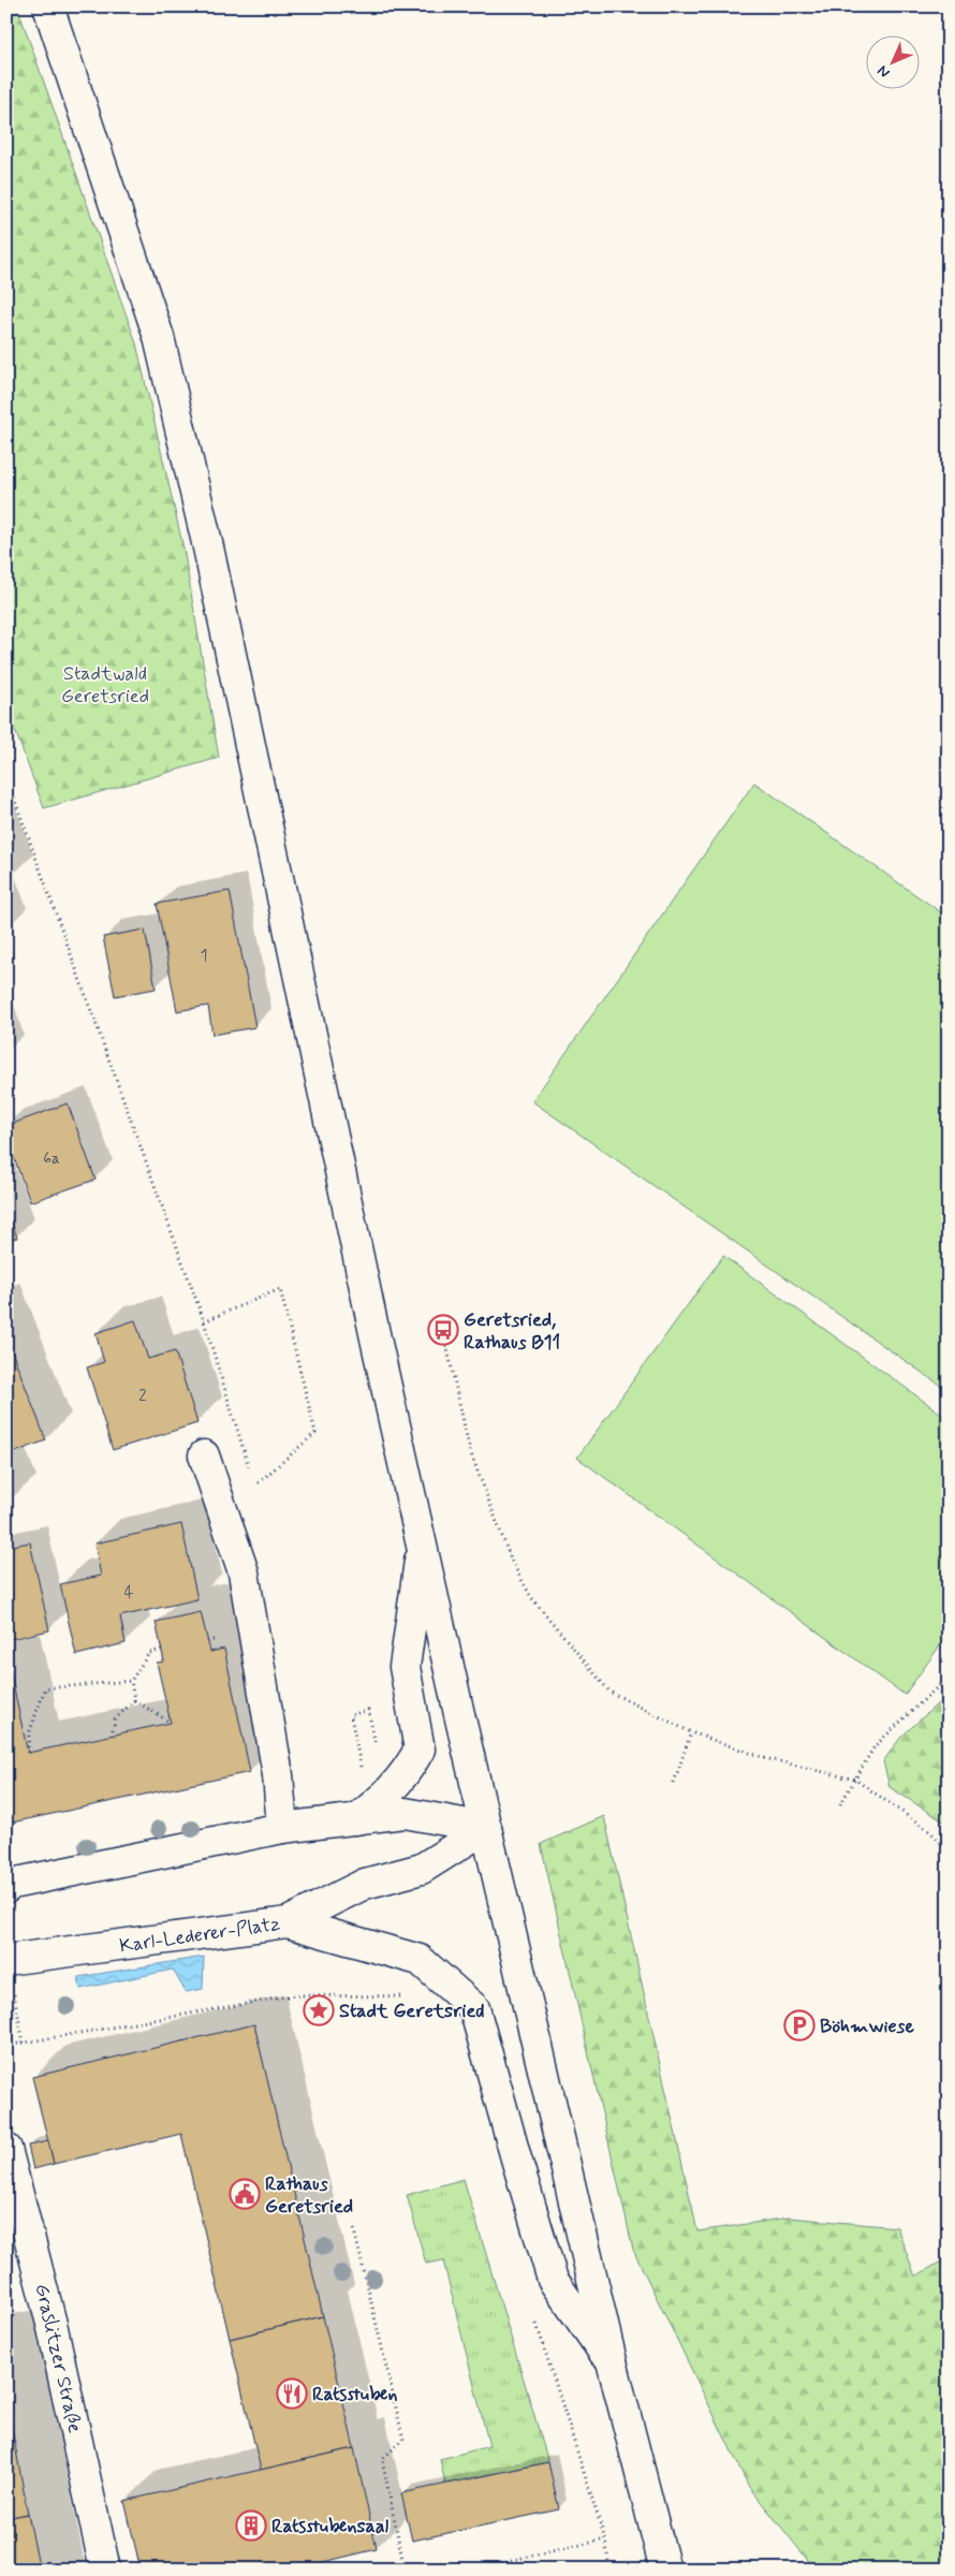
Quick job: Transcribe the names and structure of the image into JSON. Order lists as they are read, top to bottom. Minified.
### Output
{"streets":{"main road":["Karl-Lederer-Platz","Graslitzer Straße"]},"parks":["Stadtwald Geretsried"],"places":{"bus stop":["Geretsried, Rathaus B11"],"place":["Stadt Geretsried"],"parking":["Böhmwiese"],"public building":["Rathaus Geretsried"],"restaurant":["Ratsstuben"],"building":["Ratsstubensaal"]},"house_numbers":["1","6a","2","4"],"north":"bottom left"}
